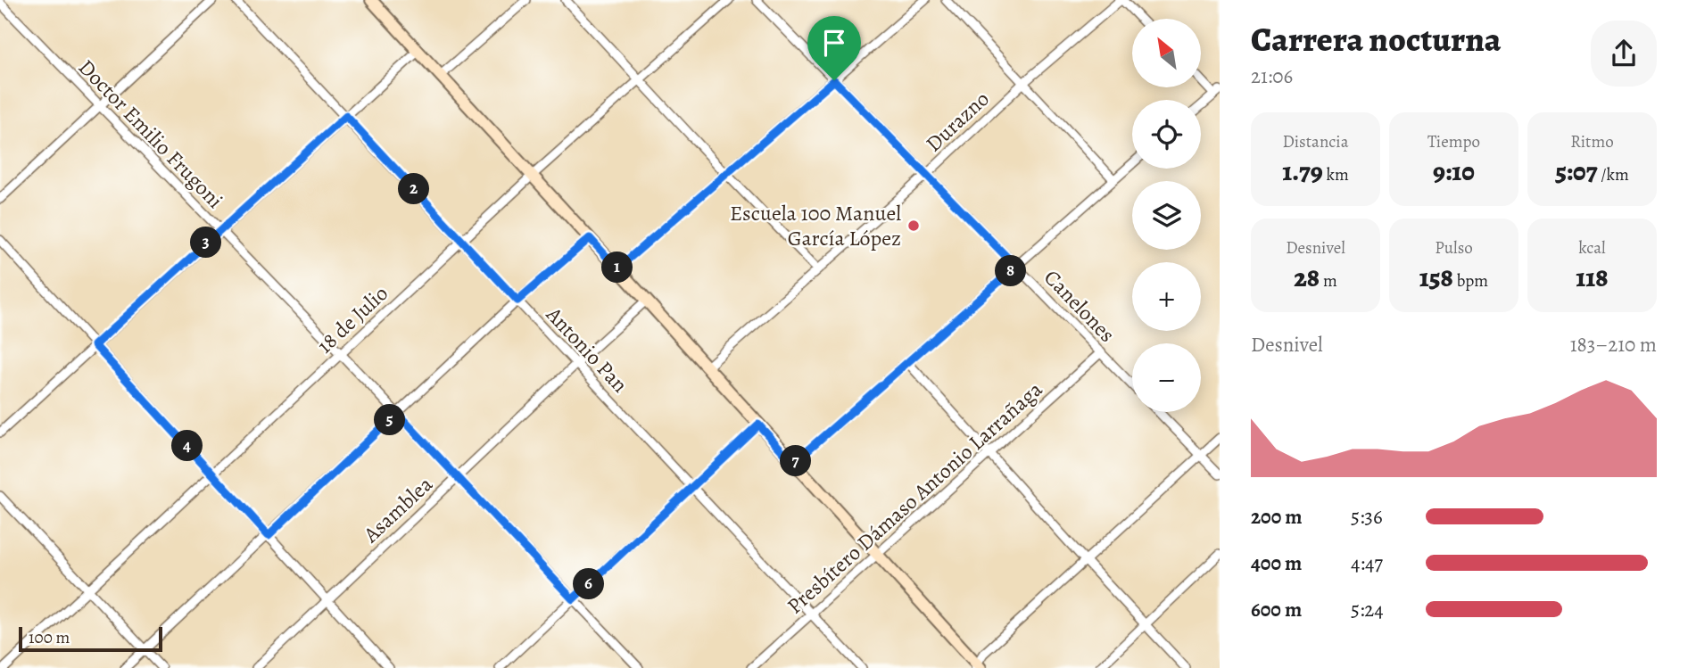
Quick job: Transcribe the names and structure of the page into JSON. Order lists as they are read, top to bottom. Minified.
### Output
{"streets":{"street":["Durazno","Doctor Emilio Frugoni","Canelones","18 de Julio","Antonio Pan","Presbítero Dámaso Antonio Larrañaga","Asamblea"]},"crossings":[["Durazno","Canelones"],["Doctor Emilio Frugoni","18 de Julio"],["Doctor Emilio Frugoni","Asamblea"],["Canelones","Presbítero Dámaso Antonio Larrañaga"],["18 de Julio","Antonio Pan"],["Antonio Pan","Presbítero Dámaso Antonio Larrañaga"],["Antonio Pan","Asamblea"]],"places":["Escuela 100 Manuel García López"],"scale_bar":"100 m","north":"top left","page":{"heading":["Carrera nocturna","21:06"],"map_buttons":["+","−"],"stats":[["Distancia","1.79 km"],["Tiempo","9:10"],["Ritmo","5:07 /km"],["Desnivel","28 m"],["Pulso","158 bpm"],["kcal","118"]],"pins":["2","3","1","8","5","4","7","6"],"chart":["Desnivel","183–210 m"],"list":[{"name":"200 m","note":"5:36"},{"name":"400 m","note":"4:47"},{"name":"600 m","note":"5:24"}],"scale":"100 m"}}
